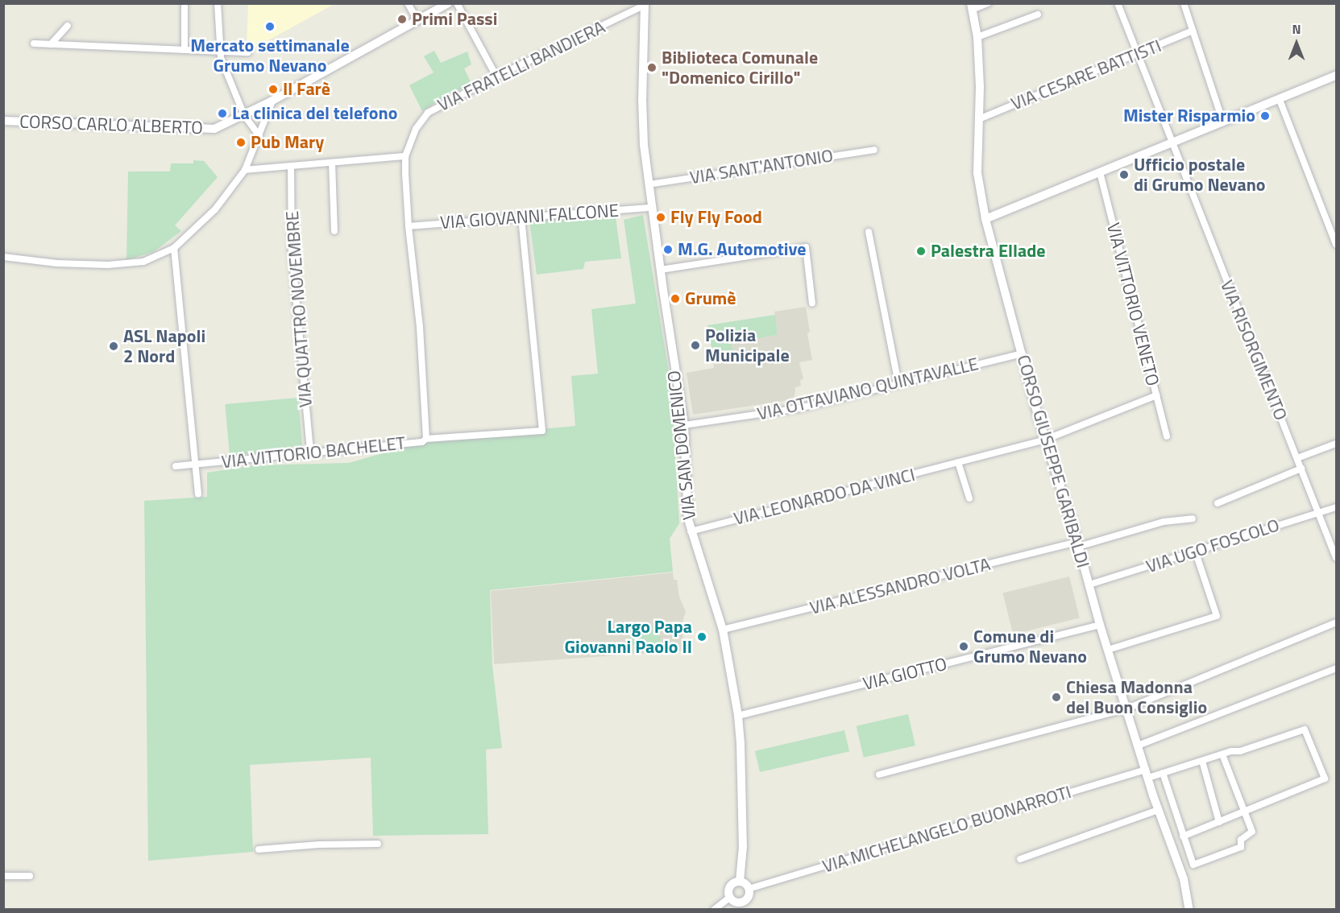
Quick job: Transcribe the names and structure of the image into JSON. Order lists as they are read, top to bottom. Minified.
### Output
{"streets":{"street":["VIA FRATELLI BANDIERA","VIA CESARE BATTISTI","CORSO CARLO ALBERTO","VIA SANT'ANTONIO","VIA GIOVANNI FALCONE","VIA VITTORIO VENETO","VIA QUATTRO NOVEMBRE","VIA RISORGIMENTO","VIA OTTAVIANO QUINTAVALLE","VIA SAN DOMENICO","VIA VITTORIO BACHELET","CORSO GIUSEPPE GARIBALDI","VIA LEONARDO DA VINCI","VIA UGO FOSCOLO","VIA ALESSANDRO VOLTA","VIA GIOTTO","VIA MICHELANGELO BUONARROTI"]},"crossings":[["VIA FRATELLI BANDIERA","VIA GIOVANNI FALCONE"],["VIA FRATELLI BANDIERA","VIA SAN DOMENICO"],["VIA FRATELLI BANDIERA","VIA VITTORIO BACHELET"],["VIA CESARE BATTISTI","VIA RISORGIMENTO"],["VIA CESARE BATTISTI","CORSO GIUSEPPE GARIBALDI"],["VIA SANT'ANTONIO","VIA SAN DOMENICO"],["VIA GIOVANNI FALCONE","VIA SAN DOMENICO"],["VIA GIOVANNI FALCONE","VIA VITTORIO BACHELET"],["VIA VITTORIO VENETO","VIA LEONARDO DA VINCI"],["VIA QUATTRO NOVEMBRE","VIA VITTORIO BACHELET"],["VIA RISORGIMENTO","VIA UGO FOSCOLO"],["VIA OTTAVIANO QUINTAVALLE","VIA SAN DOMENICO"],["VIA OTTAVIANO QUINTAVALLE","CORSO GIUSEPPE GARIBALDI"],["VIA SAN DOMENICO","VIA LEONARDO DA VINCI"],["VIA SAN DOMENICO","VIA ALESSANDRO VOLTA"],["VIA SAN DOMENICO","VIA GIOTTO"],["VIA SAN DOMENICO","VIA MICHELANGELO BUONARROTI"],["CORSO GIUSEPPE GARIBALDI","VIA LEONARDO DA VINCI"],["CORSO GIUSEPPE GARIBALDI","VIA UGO FOSCOLO"],["CORSO GIUSEPPE GARIBALDI","VIA ALESSANDRO VOLTA"],["CORSO GIUSEPPE GARIBALDI","VIA GIOTTO"],["CORSO GIUSEPPE GARIBALDI","VIA MICHELANGELO BUONARROTI"]],"places":["Primi Passi","Mercato settimanale Grumo Nevano","Biblioteca Comunale \"Domenico Cirillo\"","Il Farè","La clinica del telefono","Mister Risparmio","Pub Mary","Ufficio postale di Grumo Nevano","Fly Fly Food","M.G. Automotive","Palestra Ellade","Grumè","Polizia Municipale","ASL Napoli 2 Nord","Largo Papa Giovanni Paolo II","Comune di Grumo Nevano","Chiesa Madonna del Buon Consiglio"],"north":"top"}
